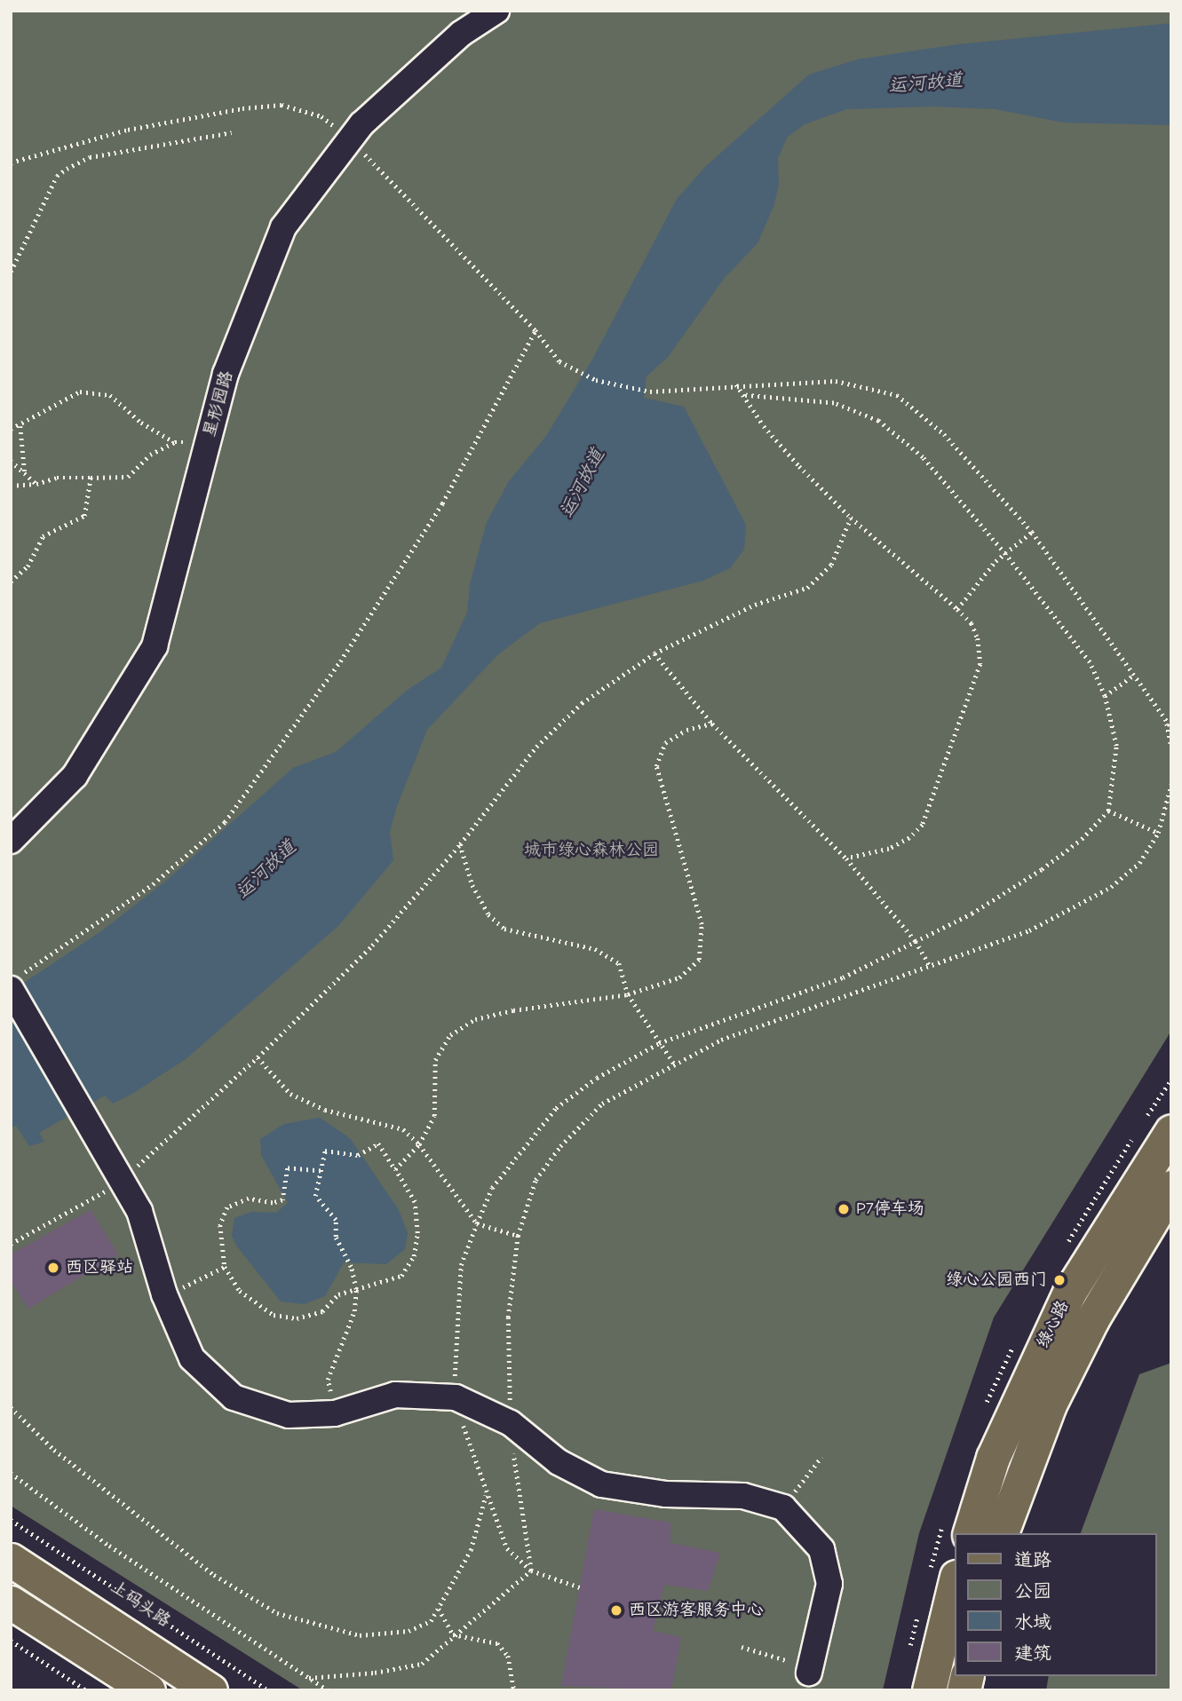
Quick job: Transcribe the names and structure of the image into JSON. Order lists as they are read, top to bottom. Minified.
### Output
{"streets":{"main road":["绿心路","上码头路"],"street":["星形园路"]},"water":["运河故道"],"parks":["城市绿心森林公园"],"places":["P7停车场","西区驿站","绿心公园西门","西区游客服务中心"],"legend":["道路","公园","水域","建筑"]}
